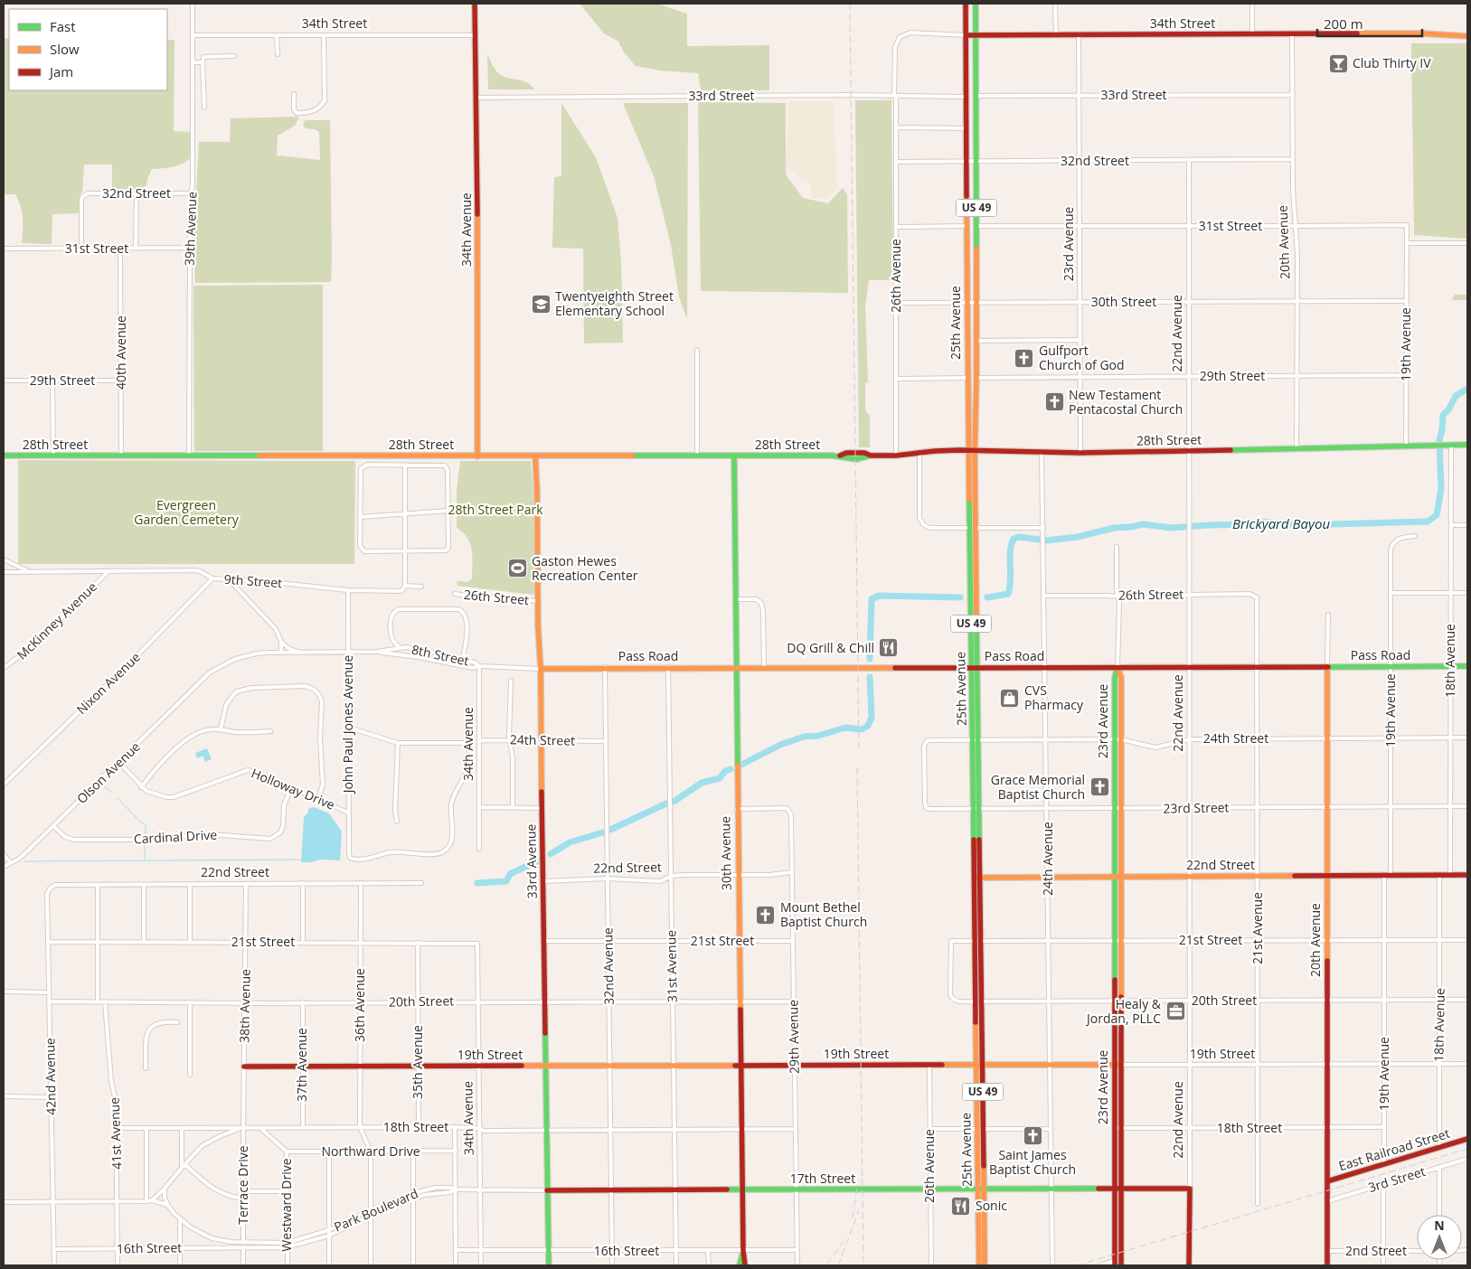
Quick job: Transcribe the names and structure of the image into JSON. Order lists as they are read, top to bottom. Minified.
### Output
{"streets":{"street":["34th Street","33rd Street","32nd Street","US 49","31st Street","39th Avenue","34th Avenue","20th Avenue","23rd Avenue","26th Avenue","30th Street","25th Avenue","22nd Avenue","19th Avenue","40th Avenue","29th Street","28th Street","9th Street","26th Street","McKinney Avenue","8th Street","Pass Road","18th Avenue","Nixon Avenue","John Paul Jones Avenue","24th Street","Olson Avenue","Holloway Drive","23rd Street","Cardinal Drive","30th Avenue","24th Avenue","33rd Avenue","22nd Street","21st Avenue","21st Street","32nd Avenue","31st Avenue","20th Street","36th Avenue","38th Avenue","29th Avenue","19th Street","35th Avenue","37th Avenue","42nd Avenue","18th Street","41st Avenue","East Railroad Street","Northward Drive","17th Street","3rd Street","Terrace Drive","Westward Drive","Park Boulevard","16th Street","2nd Street"]},"crossings":[["34th Street","39th Avenue"],["34th Street","34th Avenue"],["34th Street","20th Avenue"],["34th Street","23rd Avenue"],["34th Street","26th Avenue"],["34th Street","25th Avenue"],["33rd Street","34th Avenue"],["33rd Street","20th Avenue"],["33rd Street","23rd Avenue"],["33rd Street","26th Avenue"],["33rd Street","25th Avenue"],["32nd Street","31st Street"],["32nd Street","39th Avenue"],["32nd Street","20th Avenue"],["32nd Street","23rd Avenue"],["32nd Street","26th Avenue"],["32nd Street","25th Avenue"],["32nd Street","22nd Avenue"],["31st Street","39th Avenue"],["31st Street","20th Avenue"],["31st Street","23rd Avenue"],["31st Street","25th Avenue"],["31st Street","22nd Avenue"],["31st Street","19th Avenue"],["31st Street","40th Avenue"],["39th Avenue","28th Street"],["34th Avenue","28th Street"],["34th Avenue","8th Street"],["34th Avenue","Pass Road"],["34th Avenue","24th Street"],["34th Avenue","21st Street"],["34th Avenue","20th Street"],["34th Avenue","19th Street"],["34th Avenue","18th Street"],["34th Avenue","17th Street"],["34th Avenue","16th Street"],["20th Avenue","30th Street"],["20th Avenue","29th Street"],["20th Avenue","28th Street"],["20th Avenue","Pass Road"],["20th Avenue","24th Street"],["20th Avenue","23rd Street"],["20th Avenue","22nd Street"],["20th Avenue","21st Street"],["20th Avenue","20th Street"],["20th Avenue","19th Street"],["20th Avenue","18th Street"],["20th Avenue","East Railroad Street"],["20th Avenue","3rd Street"],["20th Avenue","2nd Street"],["23rd Avenue","30th Street"],["23rd Avenue","29th Street"],["23rd Avenue","28th Street"],["23rd Avenue","Pass Road"],["23rd Avenue","24th Street"],["23rd Avenue","23rd Street"],["23rd Avenue","22nd Street"],["23rd Avenue","21st Street"],["23rd Avenue","20th Street"],["23rd Avenue","19th Street"],["23rd Avenue","18th Street"],["23rd Avenue","17th Street"],["26th Avenue","30th Street"],["26th Avenue","28th Street"],["26th Avenue","19th Street"],["26th Avenue","17th Street"],["30th Street","25th Avenue"],["30th Street","22nd Avenue"],["30th Street","19th Avenue"],["25th Avenue","29th Street"],["25th Avenue","28th Street"],["25th Avenue","Pass Road"],["25th Avenue","24th Street"],["25th Avenue","23rd Street"],["25th Avenue","22nd Street"],["25th Avenue","21st Street"],["25th Avenue","20th Street"],["25th Avenue","19th Street"],["25th Avenue","17th Street"],["22nd Avenue","29th Street"],["22nd Avenue","28th Street"],["22nd Avenue","26th Street"],["22nd Avenue","Pass Road"],["22nd Avenue","24th Street"],["22nd Avenue","23rd Street"],["22nd Avenue","22nd Street"],["22nd Avenue","21st Street"],["22nd Avenue","20th Street"],["22nd Avenue","19th Street"],["22nd Avenue","18th Street"],["22nd Avenue","17th Street"],["19th Avenue","29th Street"],["19th Avenue","28th Street"],["19th Avenue","Pass Road"],["19th Avenue","24th Street"],["19th Avenue","23rd Street"],["19th Avenue","22nd Street"],["19th Avenue","21st Street"],["19th Avenue","20th Street"],["19th Avenue","19th Street"],["19th Avenue","18th Street"],["19th Avenue","East Railroad Street"],["40th Avenue","29th Street"],["40th Avenue","28th Street"],["28th Street","18th Avenue"],["28th Street","30th Avenue"],["28th Street","24th Avenue"],["28th Street","33rd Avenue"],["9th Street","McKinney Avenue"],["9th Street","Nixon Avenue"],["9th Street","John Paul Jones Avenue"],["26th Street","24th Avenue"],["26th Street","33rd Avenue"],["26th Street","21st Avenue"],["8th Street","Pass Road"],["8th Street","John Paul Jones Avenue"],["8th Street","Olson Avenue"],["Pass Road","18th Avenue"],["Pass Road","30th Avenue"],["Pass Road","24th Avenue"],["Pass Road","33rd Avenue"],["Pass Road","21st Avenue"],["Pass Road","32nd Avenue"],["Pass Road","31st Avenue"],["18th Avenue","24th Street"],["18th Avenue","23rd Street"],["18th Avenue","22nd Street"],["18th Avenue","21st Street"],["18th Avenue","20th Street"],["18th Avenue","19th Street"],["18th Avenue","East Railroad Street"],["John Paul Jones Avenue","Holloway Drive"],["24th Street","23rd Street"],["24th Street","24th Avenue"],["24th Street","33rd Avenue"],["24th Street","21st Avenue"],["24th Street","32nd Avenue"],["Olson Avenue","Holloway Drive"],["Olson Avenue","Cardinal Drive"],["Holloway Drive","Cardinal Drive"],["23rd Street","24th Avenue"],["23rd Street","21st Avenue"],["30th Avenue","22nd Street"],["30th Avenue","21st Street"],["30th Avenue","20th Street"],["30th Avenue","29th Avenue"],["30th Avenue","19th Street"],["30th Avenue","18th Street"],["30th Avenue","17th Street"],["30th Avenue","16th Street"],["24th Avenue","22nd Street"],["24th Avenue","21st Street"],["24th Avenue","20th Street"],["24th Avenue","19th Street"],["24th Avenue","17th Street"],["33rd Avenue","22nd Street"],["33rd Avenue","21st Street"],["33rd Avenue","20th Street"],["33rd Avenue","19th Street"],["33rd Avenue","18th Street"],["33rd Avenue","17th Street"],["33rd Avenue","16th Street"],["22nd Street","21st Avenue"],["22nd Street","32nd Avenue"],["22nd Street","31st Avenue"],["22nd Street","36th Avenue"],["22nd Street","38th Avenue"],["22nd Street","29th Avenue"],["22nd Street","42nd Avenue"],["21st Avenue","21st Street"],["21st Avenue","20th Street"],["21st Avenue","19th Street"],["21st Avenue","18th Street"],["21st Street","32nd Avenue"],["21st Street","31st Avenue"],["21st Street","20th Street"],["21st Street","36th Avenue"],["21st Street","38th Avenue"],["21st Street","29th Avenue"],["21st Street","35th Avenue"],["21st Street","42nd Avenue"],["32nd Avenue","20th Street"],["32nd Avenue","19th Street"],["32nd Avenue","18th Street"],["32nd Avenue","17th Street"],["32nd Avenue","16th Street"],["31st Avenue","20th Street"],["31st Avenue","19th Street"],["31st Avenue","18th Street"],["31st Avenue","17th Street"],["31st Avenue","16th Street"],["20th Street","36th Avenue"],["20th Street","38th Avenue"],["20th Street","29th Avenue"],["20th Street","35th Avenue"],["20th Street","37th Avenue"],["20th Street","42nd Avenue"],["20th Street","41st Avenue"],["36th Avenue","19th Street"],["36th Avenue","18th Street"],["38th Avenue","19th Street"],["38th Avenue","18th Street"],["38th Avenue","Terrace Drive"],["29th Avenue","19th Street"],["29th Avenue","18th Street"],["29th Avenue","17th Street"],["29th Avenue","16th Street"],["19th Street","35th Avenue"],["19th Street","37th Avenue"],["35th Avenue","18th Street"],["37th Avenue","18th Street"],["42nd Avenue","16th Street"],["18th Street","41st Avenue"],["18th Street","Terrace Drive"],["18th Street","Westward Drive"],["41st Avenue","16th Street"],["Northward Drive","Westward Drive"],["17th Street","Park Boulevard"],["Terrace Drive","Park Boulevard"],["Westward Drive","Park Boulevard"],["Park Boulevard","16th Street"]],"water":["Brickyard Bayou"],"parks":["Evergreen Garden Cemetery","28th Street Park"],"places":{"bar":["Club Thirty IV"],"school or university":["Twentyeighth Street Elementary School"],"church":["Gulfport Church of God","New Testament Pentacostal Church","Grace Memorial Baptist Church","Mount Bethel Baptist Church","Saint James Baptist Church"],"sports":["Gaston Hewes Recreation Center"],"restaurant":["DQ Grill & Chill","Sonic"],"shop":["CVS Pharmacy"],"office":["Healy & Jordan, PLLC"]},"legend":["Fast","Slow","Jam"],"scale_bar":"200 m","north":"top"}
